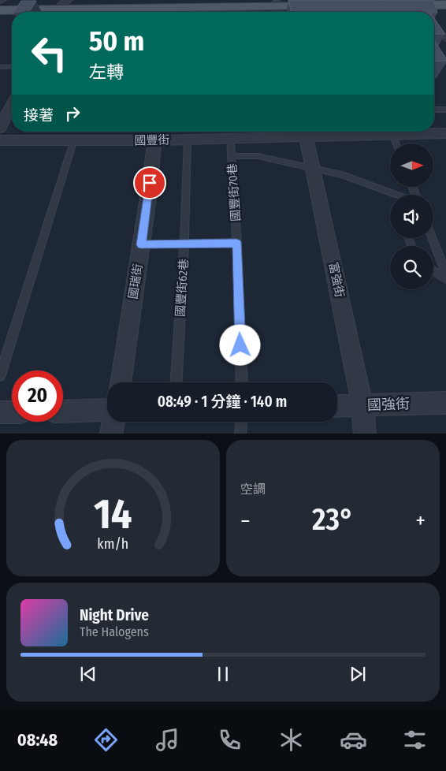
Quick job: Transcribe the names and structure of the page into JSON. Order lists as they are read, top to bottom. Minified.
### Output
{"streets":{"street":["國豐街","富強街","國瑞街","國強街"],"lane":["國豐街70巷","國豐街62巷"]},"crossings":[["國豐街","國豐街70巷"],["國豐街","富強街"],["國豐街","國瑞街"],["國豐街","國豐街62巷"],["富強街","國強街"]],"north":"right","page":{"turn":["50 m","左轉"],"then":"接著","limit":"20","trip":"08:49 · 1 分鐘 · 140 m","tile":"空調","heat":["−","23°","+"],"song":["Night Drive","The Halogens"],"tabs":"08:48","gauge":["14","km/h"]}}
